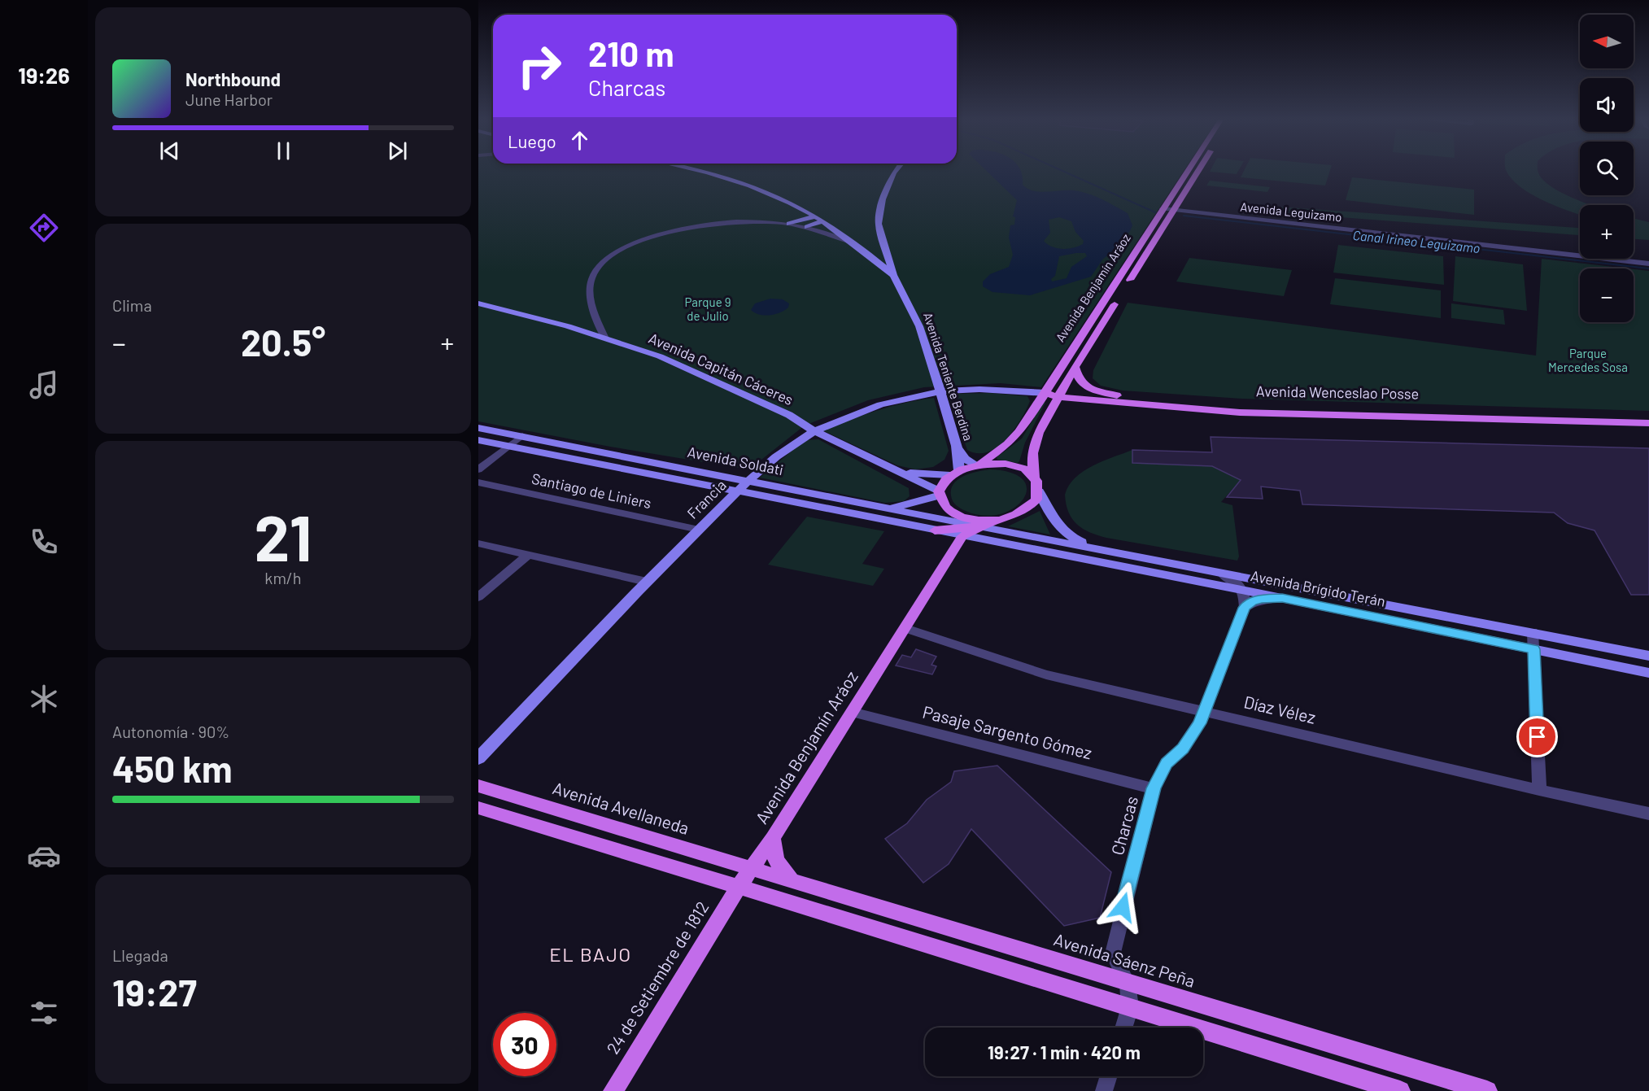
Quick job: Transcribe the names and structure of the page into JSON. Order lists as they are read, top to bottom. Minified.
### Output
{"streets":{"main road":["Avenida Benjamín Aráoz","Avenida Capitán Cáceres","Avenida Teniente Berdina","Avenida Wenceslao Posse","Avenida Soldati","Francia","Avenida Brígido Terán","Avenida Avellaneda","Avenida Sáenz Peña","24 de Setiembre de 1812"],"street":["Avenida Leguizamo","Santiago de Liniers","Díaz Vélez","Pasaje Sargento Gómez","Charcas"]},"crossings":[["Avenida Leguizamo","Avenida Benjamín Aráoz"],["Avenida Benjamín Aráoz","Avenida Wenceslao Posse"],["Avenida Benjamín Aráoz","Avenida Soldati"],["Avenida Benjamín Aráoz","Avenida Brígido Terán"],["Avenida Benjamín Aráoz","Díaz Vélez"],["Avenida Benjamín Aráoz","Pasaje Sargento Gómez"],["Avenida Benjamín Aráoz","Avenida Avellaneda"],["Avenida Benjamín Aráoz","Avenida Sáenz Peña"],["Avenida Benjamín Aráoz","24 de Setiembre de 1812"],["Avenida Capitán Cáceres","Francia"],["Avenida Teniente Berdina","Francia"],["Avenida Wenceslao Posse","Francia"],["Avenida Soldati","Francia"],["Avenida Soldati","Avenida Brígido Terán"],["Santiago de Liniers","Francia"],["Avenida Brígido Terán","Charcas"],["Díaz Vélez","Charcas"],["Pasaje Sargento Gómez","Charcas"],["Avenida Avellaneda","Avenida Sáenz Peña"],["Charcas","Avenida Sáenz Peña"]],"districts":["EL BAJO"],"water":["Canal Irineo Leguizamo"],"parks":["Parque 9 de Julio","Parque Mercedes Sosa"],"north":"left","page":{"tabs":"19:26","map_buttons":["+","−"],"turn":["210 m","Charcas"],"song":["Northbound","June Harbor"],"then":"Luego","tile":["Clima",["21","km/h"],["Autonomía · 90%","450 km"],["Llegada","19:27"]],"heat":["−","20.5°","+"],"limit":"30","trip":"19:27 · 1 min · 420 m"}}
